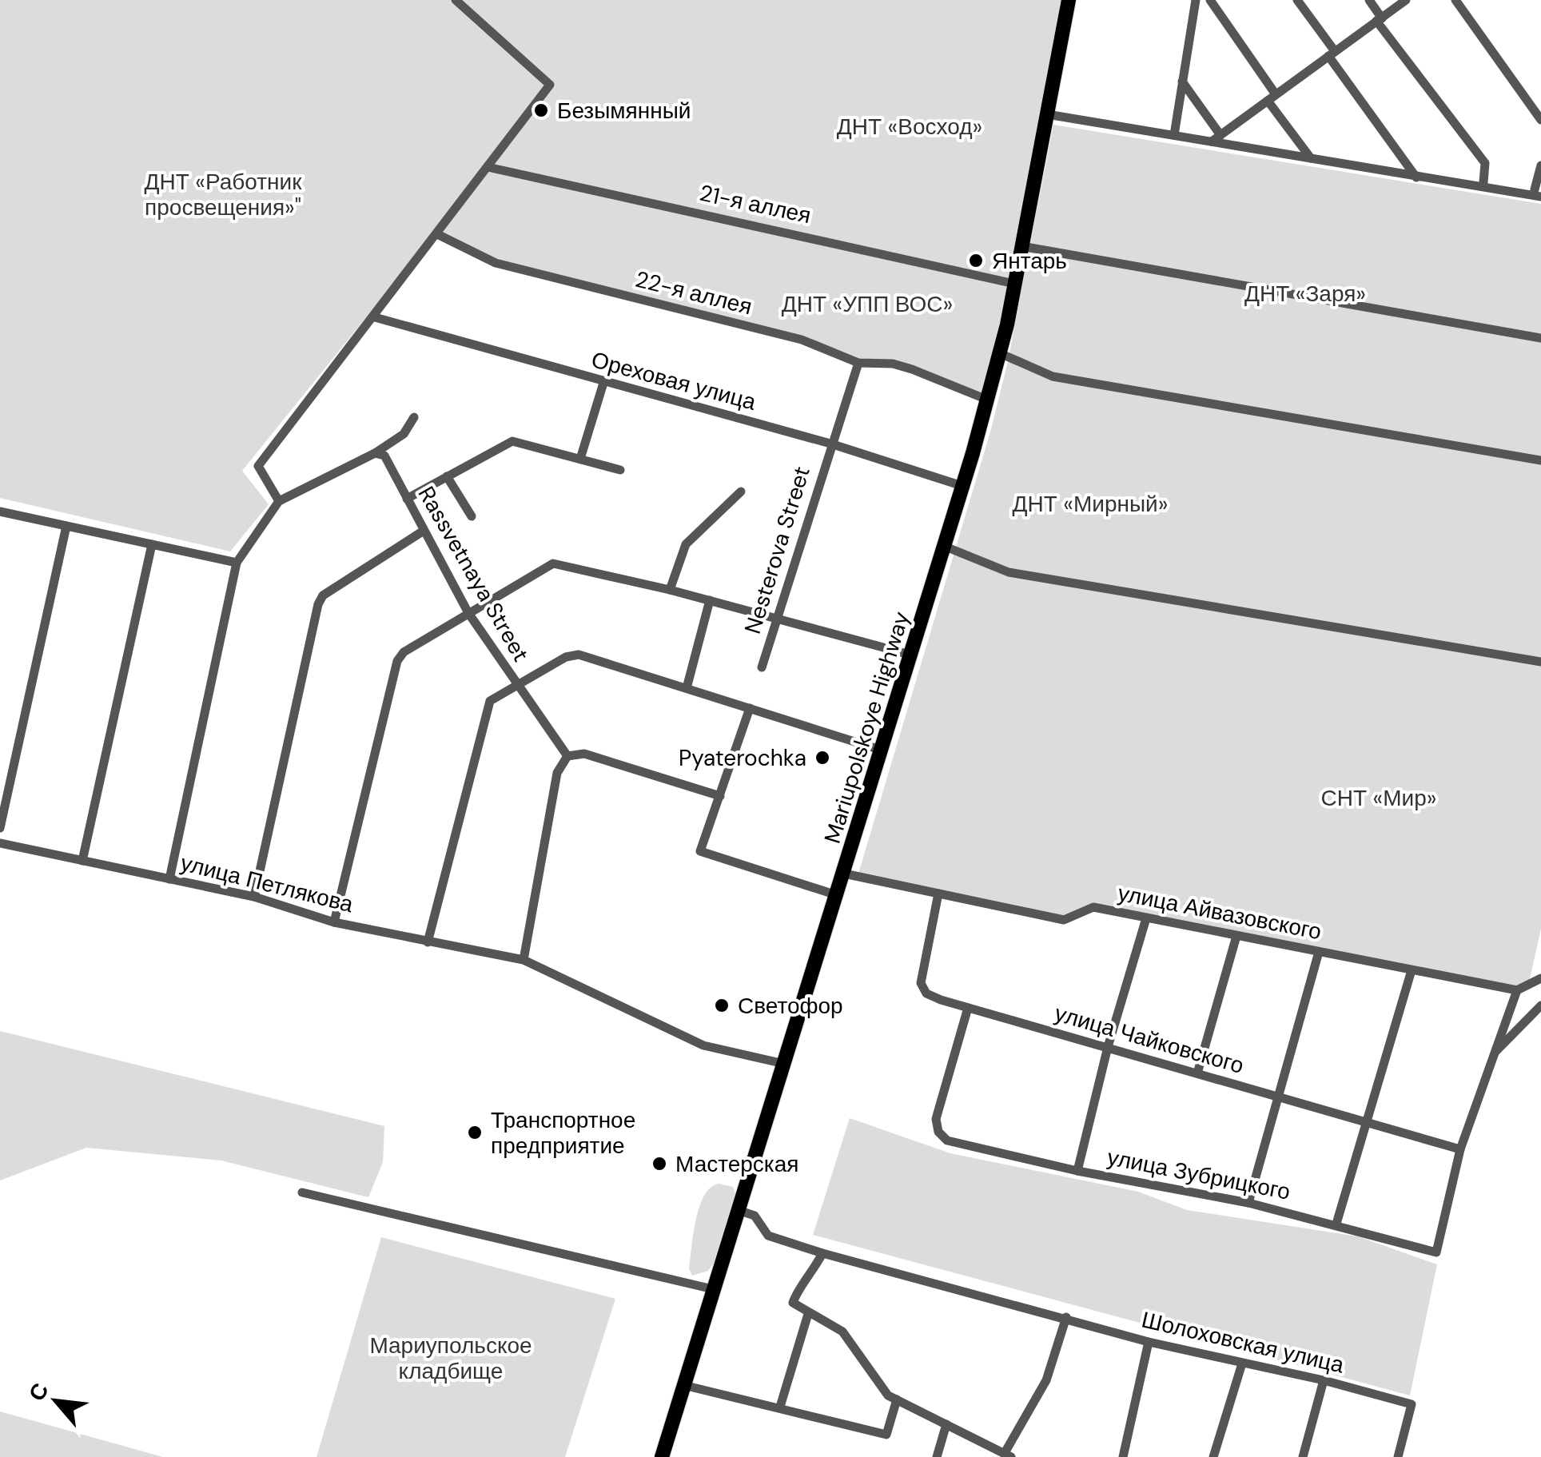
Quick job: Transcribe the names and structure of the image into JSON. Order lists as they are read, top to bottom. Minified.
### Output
{"streets":{"main road":["Mariupolskoye Highway"],"street":["21-я аллея","22-я аллея","Ореховая улица","Nesterova Street","Rassvetnaya Street","улица Петлякова","улица Айвазовского","улица Чайковского","улица Зубрицкого","Шолоховская улица"]},"crossings":[["21-я аллея","Mariupolskoye Highway"],["22-я аллея","Nesterova Street"],["22-я аллея","Mariupolskoye Highway"],["Ореховая улица","Nesterova Street"],["Ореховая улица","Mariupolskoye Highway"],["Mariupolskoye Highway","улица Петлякова"],["Mariupolskoye Highway","улица Айвазовского"],["Mariupolskoye Highway","Шолоховская улица"],["улица Айвазовского","улица Чайковского"],["улица Чайковского","улица Зубрицкого"]],"parks":["ДНТ «Восход»","ДНТ «Работник просвещения»\"","ДНТ «Заря»","ДНТ «УПП ВОС»","ДНТ «Мирный»","СНТ «Мир»","Мариупольское кладбище"],"places":["Безымянный","Янтарь","Pyaterochka","Светофор","Транспортное предприятие","Мастерская"],"north":"top left"}
